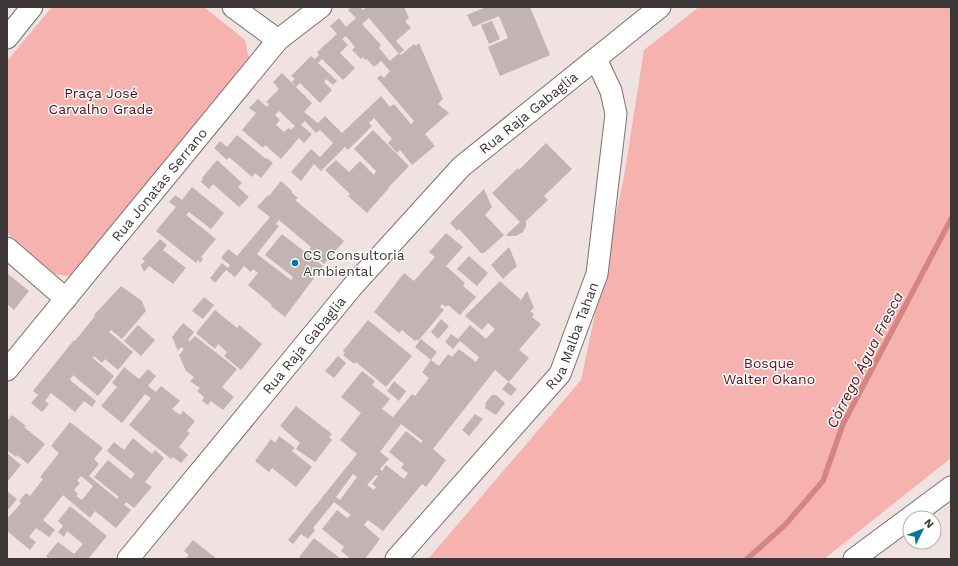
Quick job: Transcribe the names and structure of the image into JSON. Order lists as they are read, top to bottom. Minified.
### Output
{"streets":{"street":["Rua Raja Gabaglia","Rua Jonatas Serrano","Rua Malba Tahan"]},"crossings":[["Rua Raja Gabaglia","Rua Malba Tahan"]],"water":["Córrego Água Fresca"],"parks":["Praça José Carvalho Grade","Bosque Walter Okano"],"places":["CS Consultoria Ambiental"],"north":"top right"}
